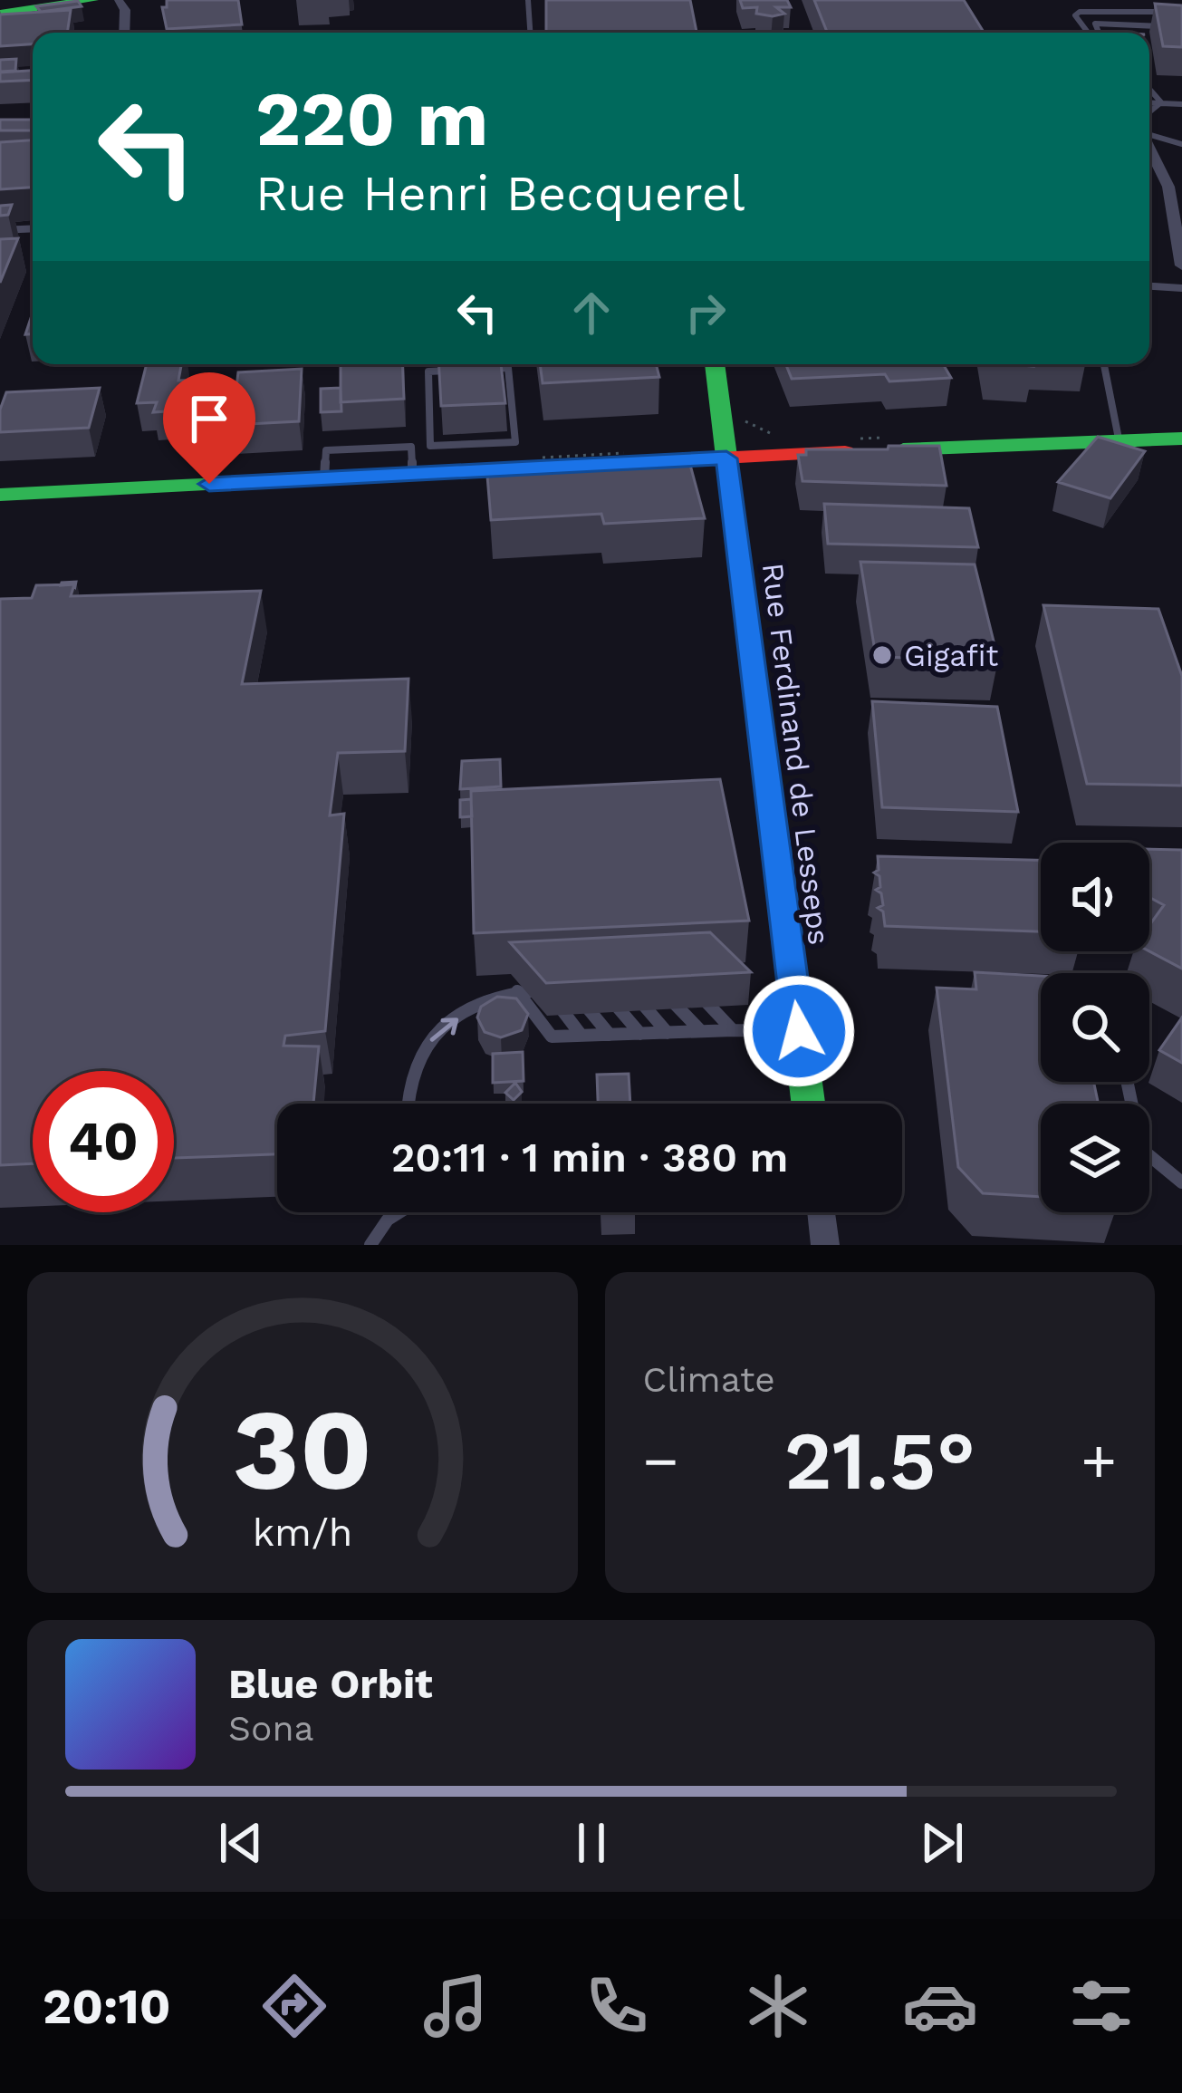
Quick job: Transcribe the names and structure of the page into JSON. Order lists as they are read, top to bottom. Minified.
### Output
{"streets":{"street":["Rue Ferdinand de Lesseps"]},"places":["Gigafit"],"page":{"turn":["220 m","Rue Henri Becquerel"],"limit":"40","trip":"20:11 · 1 min · 380 m","tile":"Climate","heat":["−","21.5°","+"],"song":["Blue Orbit","Sona"],"tabs":"20:10","gauge":["30","km/h"]}}
